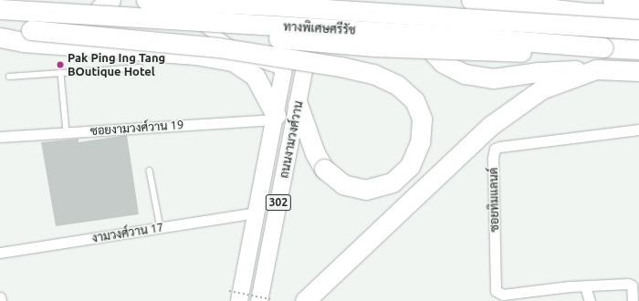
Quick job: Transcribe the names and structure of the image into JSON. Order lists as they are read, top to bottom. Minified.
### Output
{"streets":{"highway":["ทางพิเศษศรีรัช"],"main road":["ถนนงามวงศ์วาน","302"],"street":["ซอยงามวงศ์วาน 19","ซอยทิมแลนด์","งามวงศ์วาน 17"]},"crossings":[["ซอยงามวงศ์วาน 19","ถนนงามวงศ์วาน"],["ถนนงามวงศ์วาน","งามวงศ์วาน 17"]],"places":["Pak Ping Ing Tang BOutique Hotel"]}
